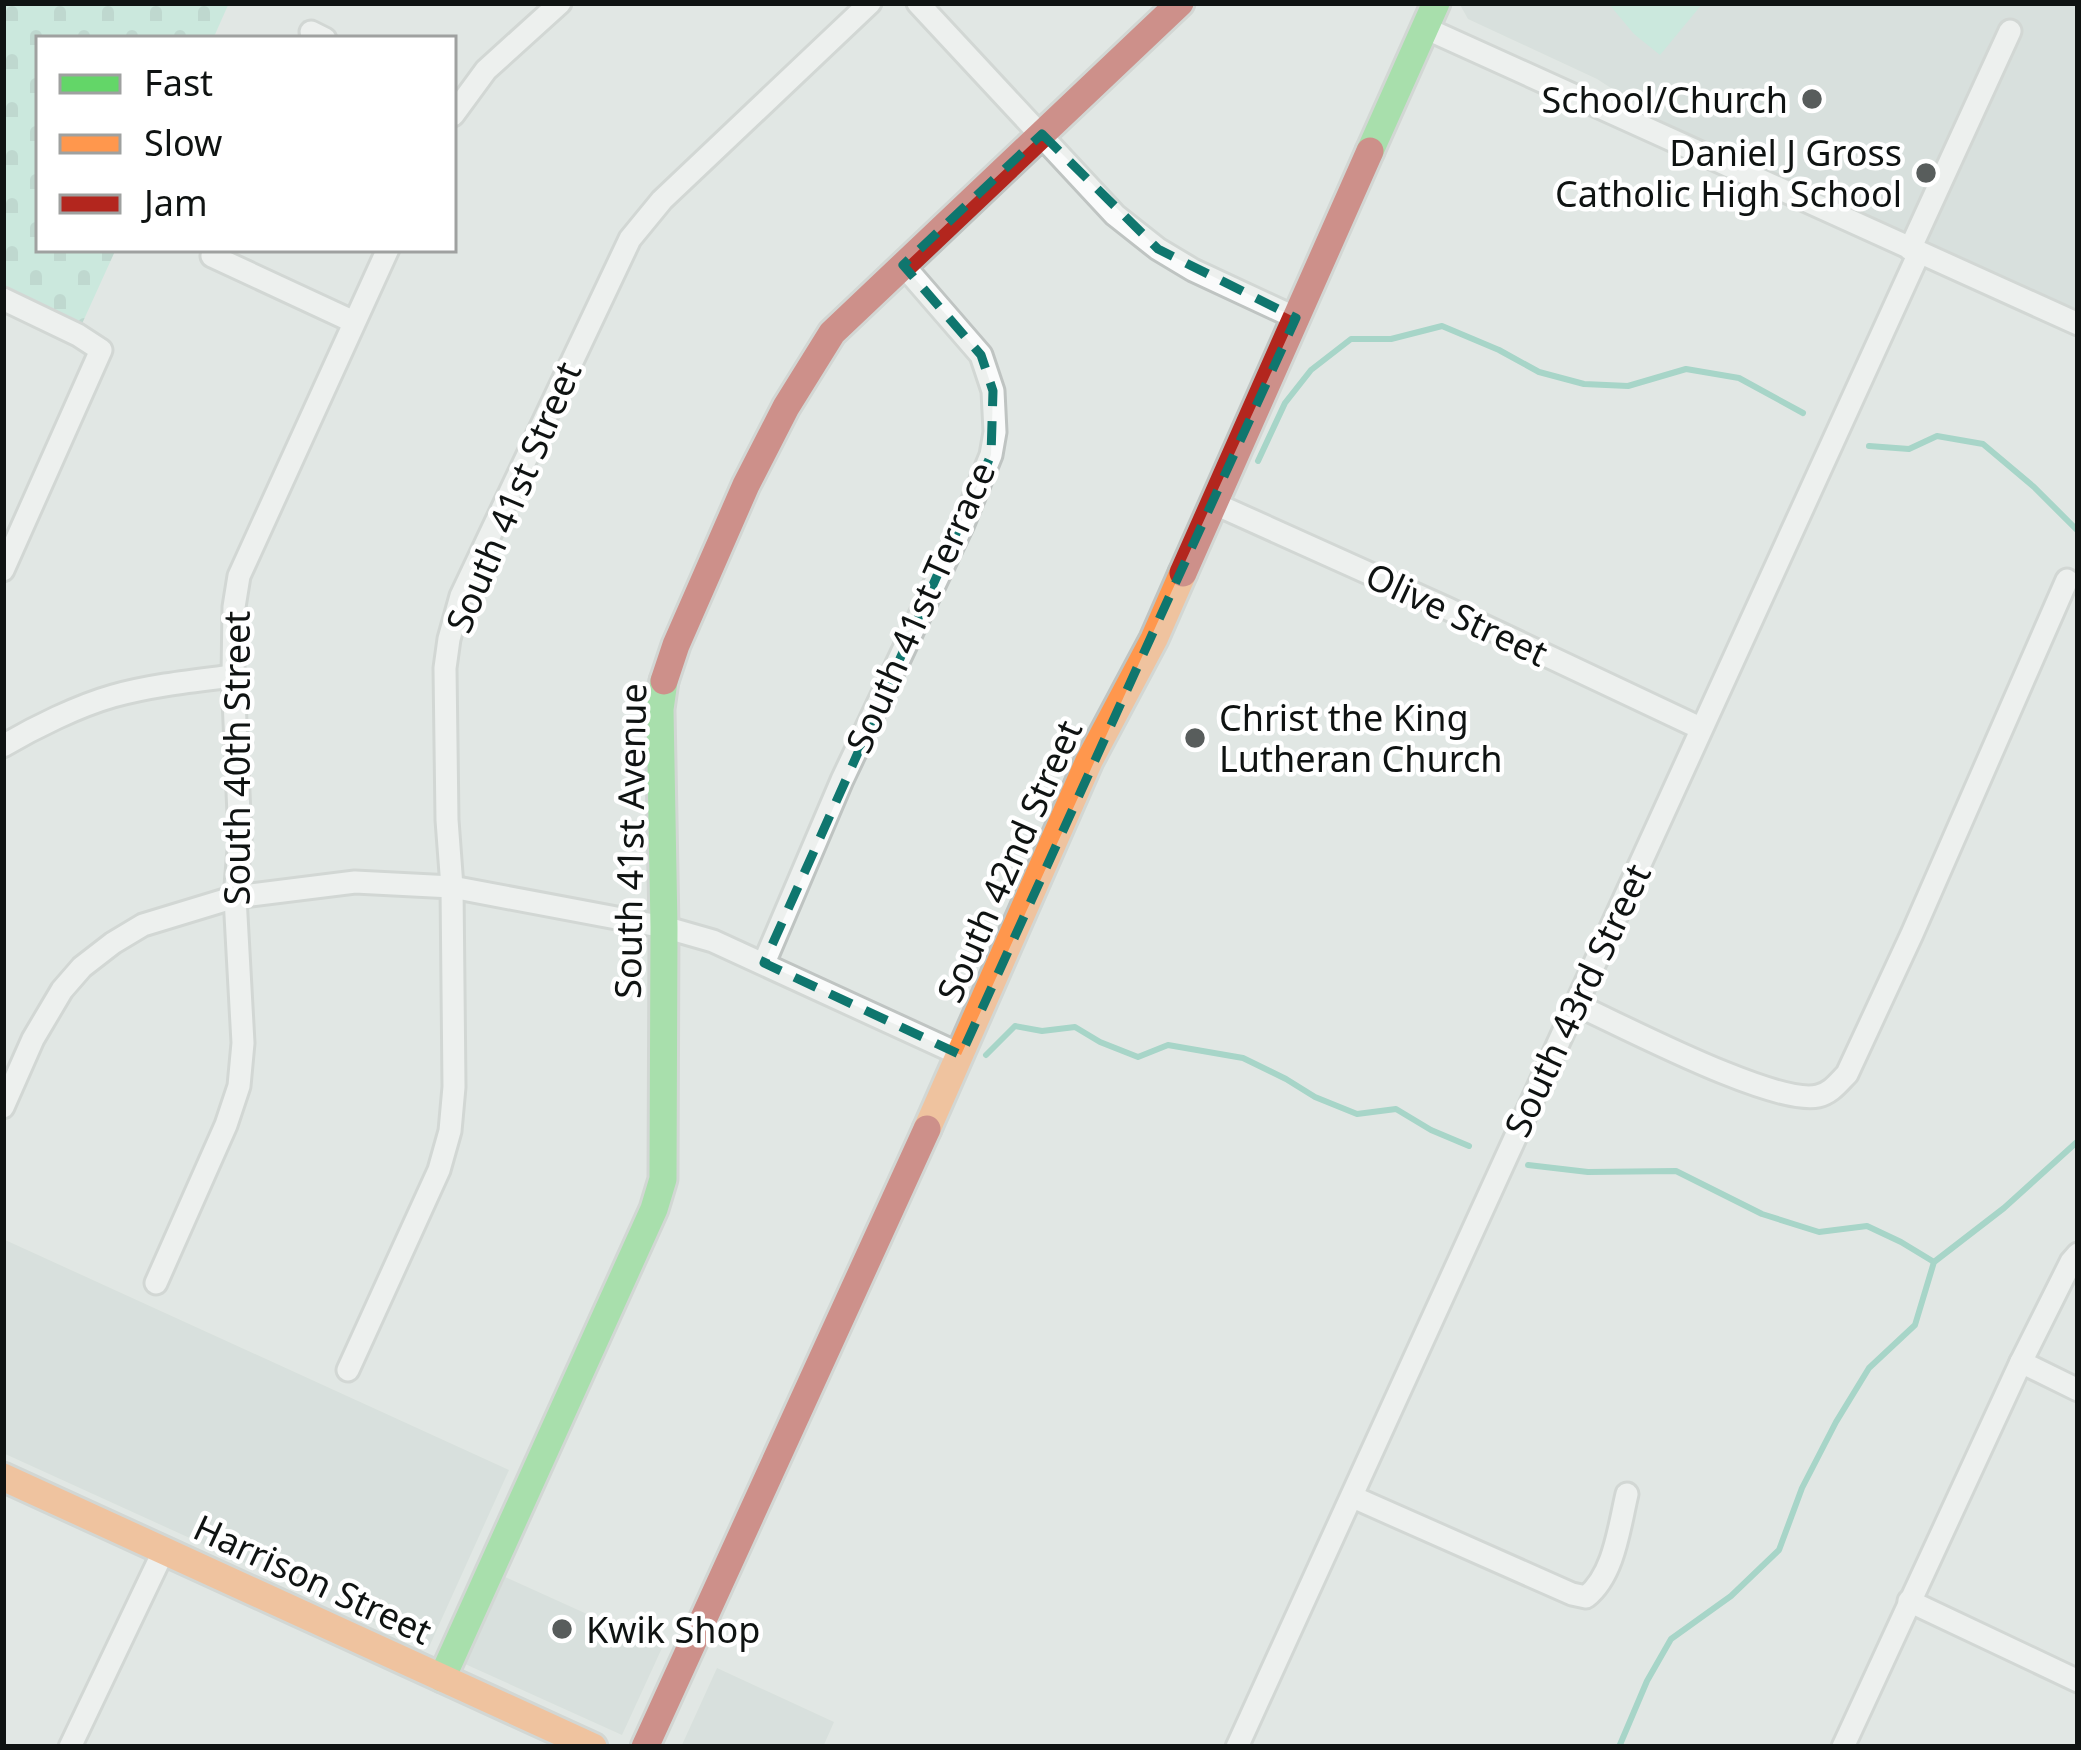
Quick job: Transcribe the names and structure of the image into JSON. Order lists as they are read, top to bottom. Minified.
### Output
{"streets":{"street":["South 41st Street","South 41st Terrace","Olive Street","South 40th Street","South 41st Avenue","South 42nd Street","South 43rd Street","Harrison Street"]},"crossings":[["South 41st Terrace","South 41st Avenue"],["Olive Street","South 42nd Street"],["Olive Street","South 43rd Street"],["South 41st Avenue","Harrison Street"]],"places":["School/Church","Daniel J Gross Catholic High School","Christ the King Lutheran Church","Kwik Shop"],"legend":["Fast","Slow","Jam"]}
